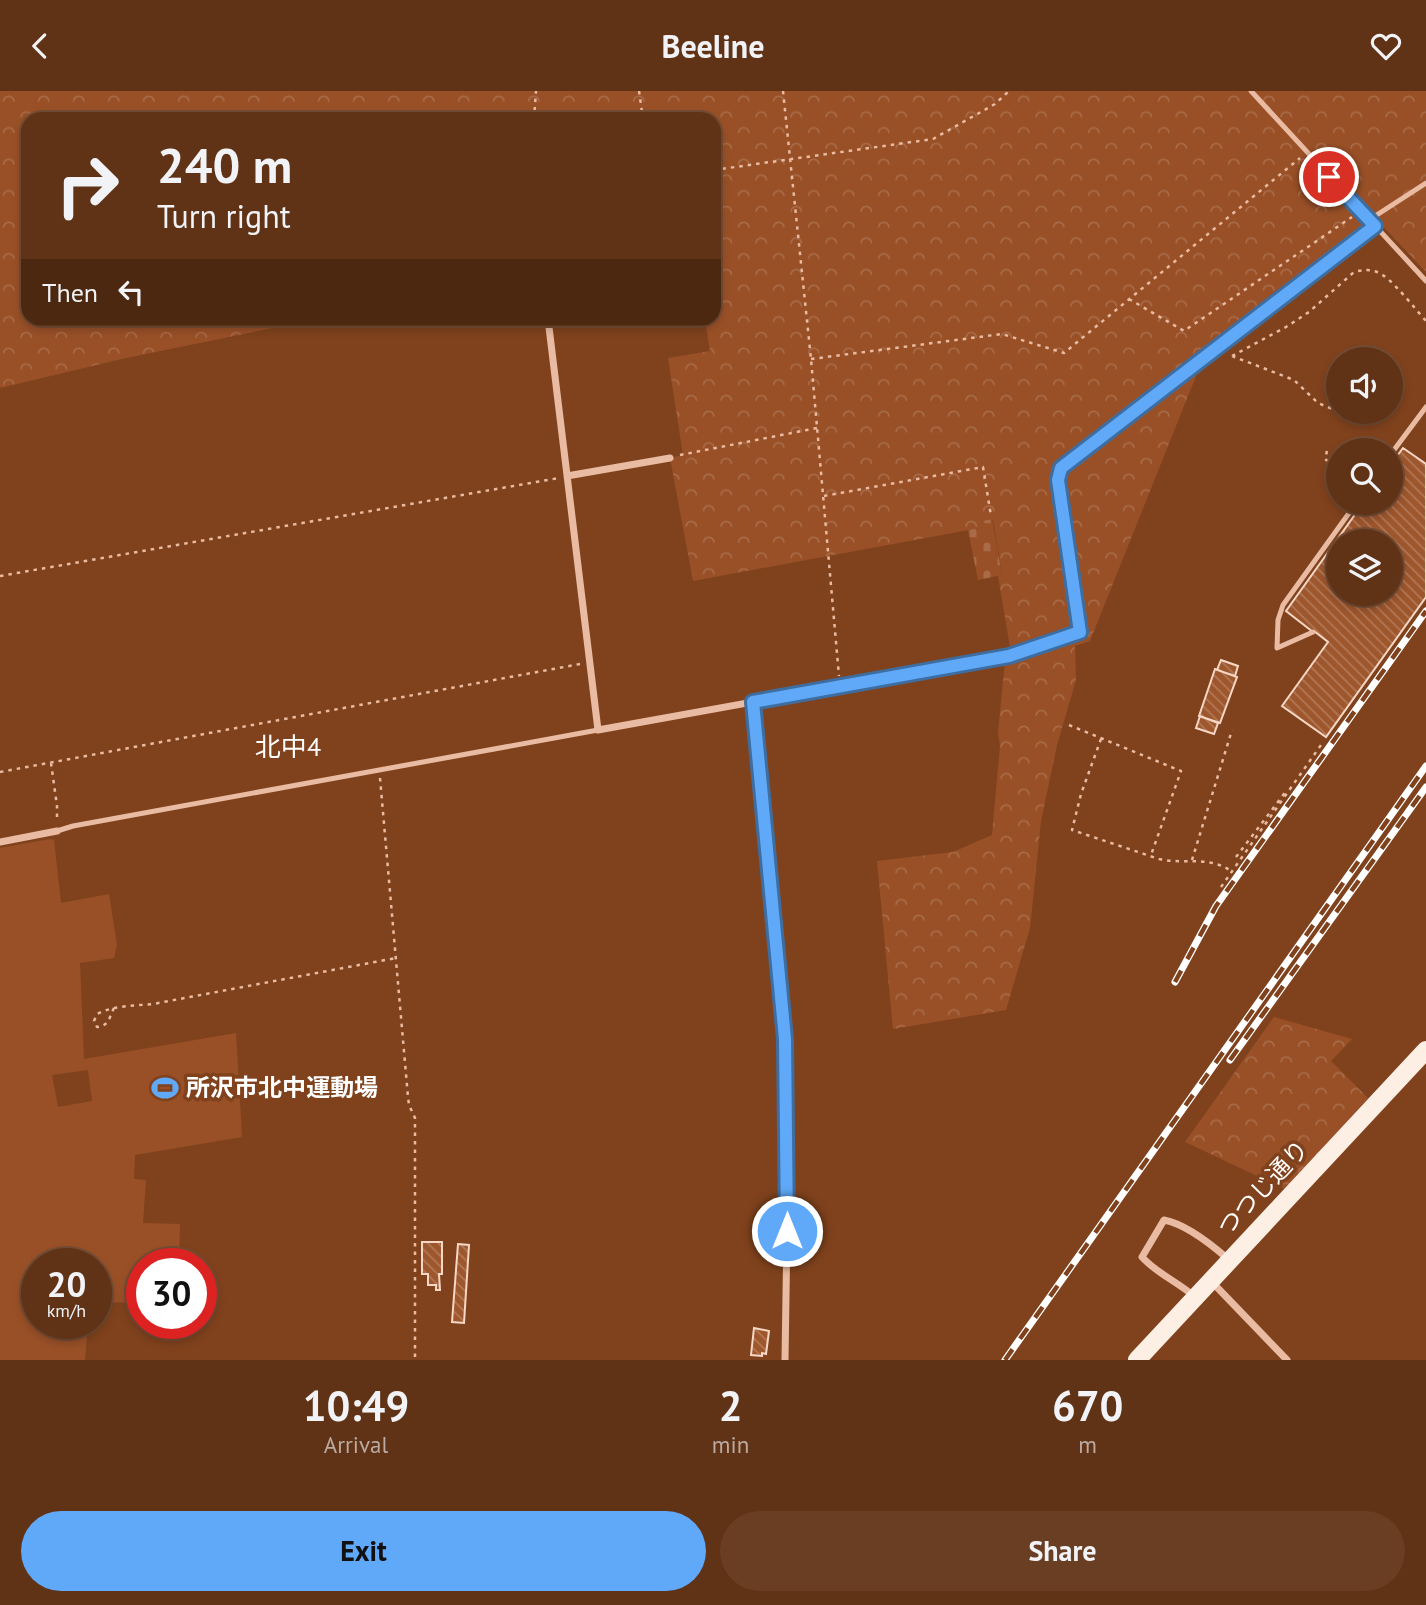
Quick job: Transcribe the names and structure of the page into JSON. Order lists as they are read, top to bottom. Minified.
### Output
{"streets":{"main road":["つつじ通り"]},"districts":["北中4"],"places":{"sports":["所沢市北中運動場"]},"page":{"header":"Beeline","turn":["240 m","Turn right"],"then":"Then","speed":"20 km/h","limit":"30","eta":["10:49","Arrival","2","min","670","m"],"buttons":["Exit","Share"]}}
